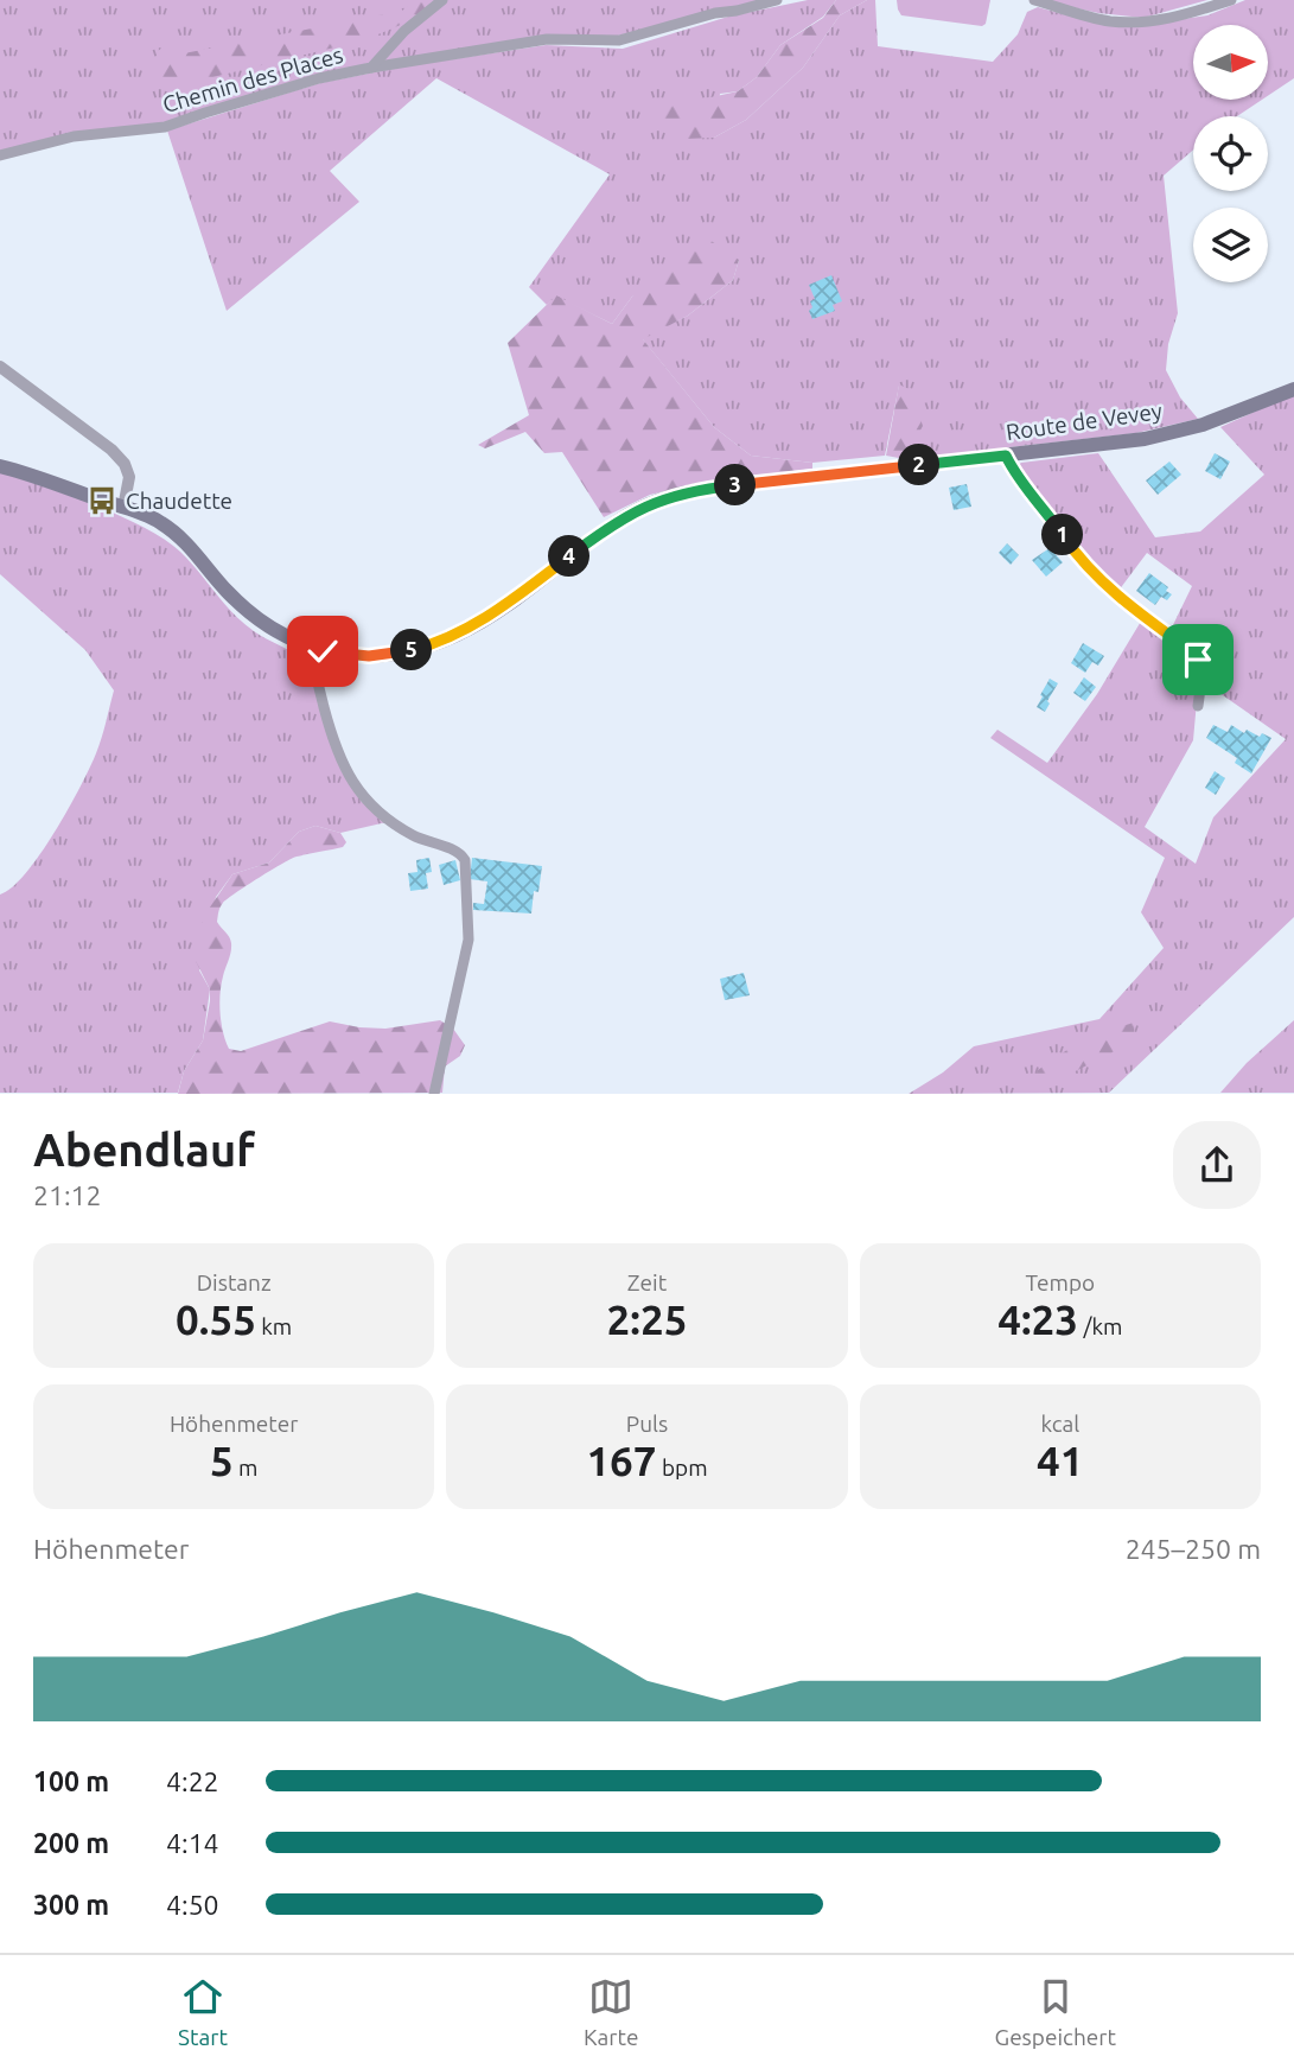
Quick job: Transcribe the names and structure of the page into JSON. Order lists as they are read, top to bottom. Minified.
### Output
{"streets":{"main road":["Route de Vevey"],"street":["Chemin des Places"]},"places":{"bus stop":["Chaudette"]},"north":"right","page":{"pins":["2","3","1","4","5"],"heading":["Abendlauf","21:12"],"stats":[["Distanz","0.55 km"],["Zeit","2:25"],["Tempo","4:23 /km"],["Höhenmeter","5 m"],["Puls","167 bpm"],["kcal","41"]],"chart":["Höhenmeter","245–250 m"],"list":[{"name":"100 m","note":"4:22"},{"name":"200 m","note":"4:14"},{"name":"300 m","note":"4:50"}],"tabs":["Start","Karte","Gespeichert"]}}
